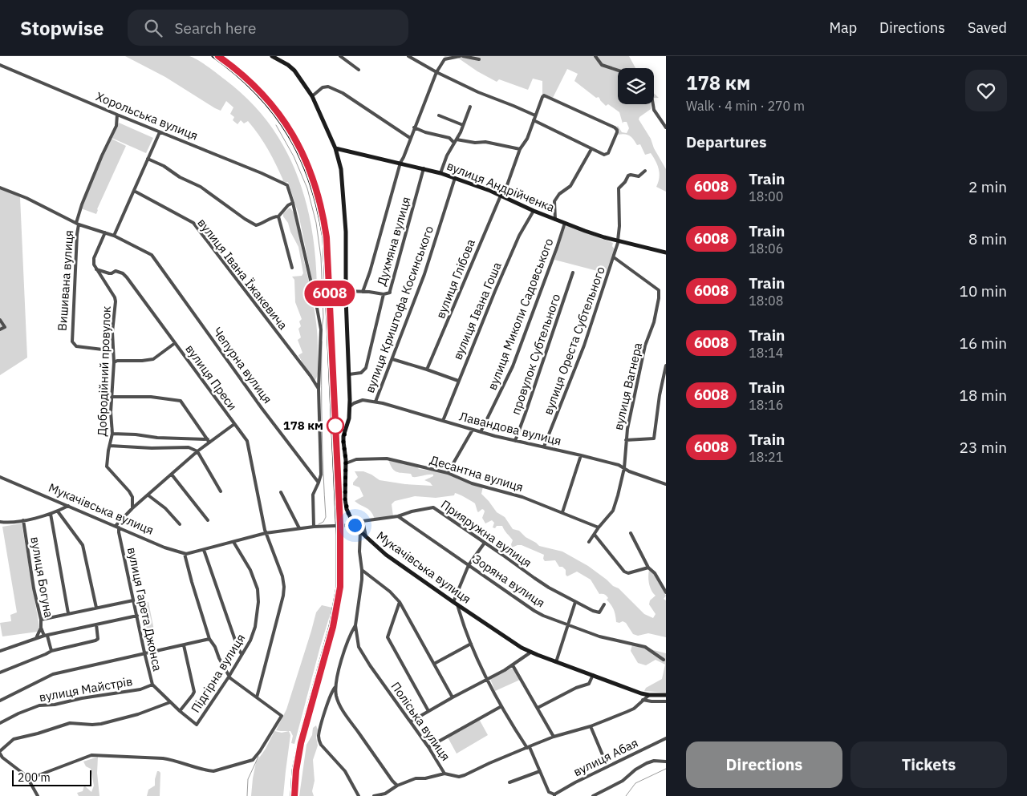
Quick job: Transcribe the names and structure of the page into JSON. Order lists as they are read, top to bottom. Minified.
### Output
{"streets":{"street":["Хорольська вулиця","вулиця Андрійченка","Духмяна вулиця","вулиця Івана Їжакевича","вулиця Глібова","Вишивана вулиця","вулиця Криштофа Косинського","вулиця Івана Гоша","вулиця Миколи Садовського","вулиця Ореста Субтельного","провулок Субтельного","Чепурна вулиця","Добродійний провулок","вулиця Преси","вулиця Вагнера","Лавандова вулиця","Десантна вулиця","Мукачівська вулиця","Прияружна вулиця","вулиця Богуна","Зоряна вулиця","вулиця Гарета Джонса","Підгірна вулиця","вулиця Майстрів","Поліська вулиця","вулиця Абая"]},"crossings":[["Хорольська вулиця","Вишивана вулиця"],["вулиця Андрійченка","Духмяна вулиця"],["вулиця Андрійченка","вулиця Глібова"],["вулиця Андрійченка","вулиця Криштофа Косинського"],["вулиця Андрійченка","вулиця Івана Гоша"],["вулиця Андрійченка","вулиця Миколи Садовського"],["вулиця Андрійченка","вулиця Ореста Субтельного"],["Вишивана вулиця","Чепурна вулиця"],["Вишивана вулиця","Добродійний провулок"],["вулиця Криштофа Косинського","Лавандова вулиця"],["вулиця Івана Гоша","Лавандова вулиця"],["вулиця Миколи Садовського","Лавандова вулиця"],["вулиця Ореста Субтельного","вулиця Вагнера"],["вулиця Ореста Субтельного","Лавандова вулиця"],["провулок Субтельного","Лавандова вулиця"],["Добродійний провулок","вулиця Преси"],["вулиця Преси","Мукачівська вулиця"],["вулиця Вагнера","Лавандова вулиця"],["вулиця Вагнера","Десантна вулиця"],["Мукачівська вулиця","Прияружна вулиця"],["Мукачівська вулиця","вулиця Гарета Джонса"],["Мукачівська вулиця","Підгірна вулиця"],["Мукачівська вулиця","Поліська вулиця"],["Прияружна вулиця","Зоряна вулиця"],["вулиця Гарета Джонса","Підгірна вулиця"],["вулиця Гарета Джонса","вулиця Майстрів"]],"places":["178 км"],"scale_bar":"200 m","page":{"header":"Stopwise","search":"Search here","nav":["Map","Directions","Saved"],"on_map":"6008","heading":[["178 км","Walk · 4 min · 270 m"],"Departures"],"list":[{"mark":"6008","name":"Train","note":"18:00","value":"2 min"},{"mark":"6008","name":"Train","note":"18:06","value":"8 min"},{"mark":"6008","name":"Train","note":"18:08","value":"10 min"},{"mark":"6008","name":"Train","note":"18:14","value":"16 min"},{"mark":"6008","name":"Train","note":"18:16","value":"18 min"},{"mark":"6008","name":"Train","note":"18:21","value":"23 min"}],"buttons":["Directions","Tickets"],"scale":"200 m"}}
